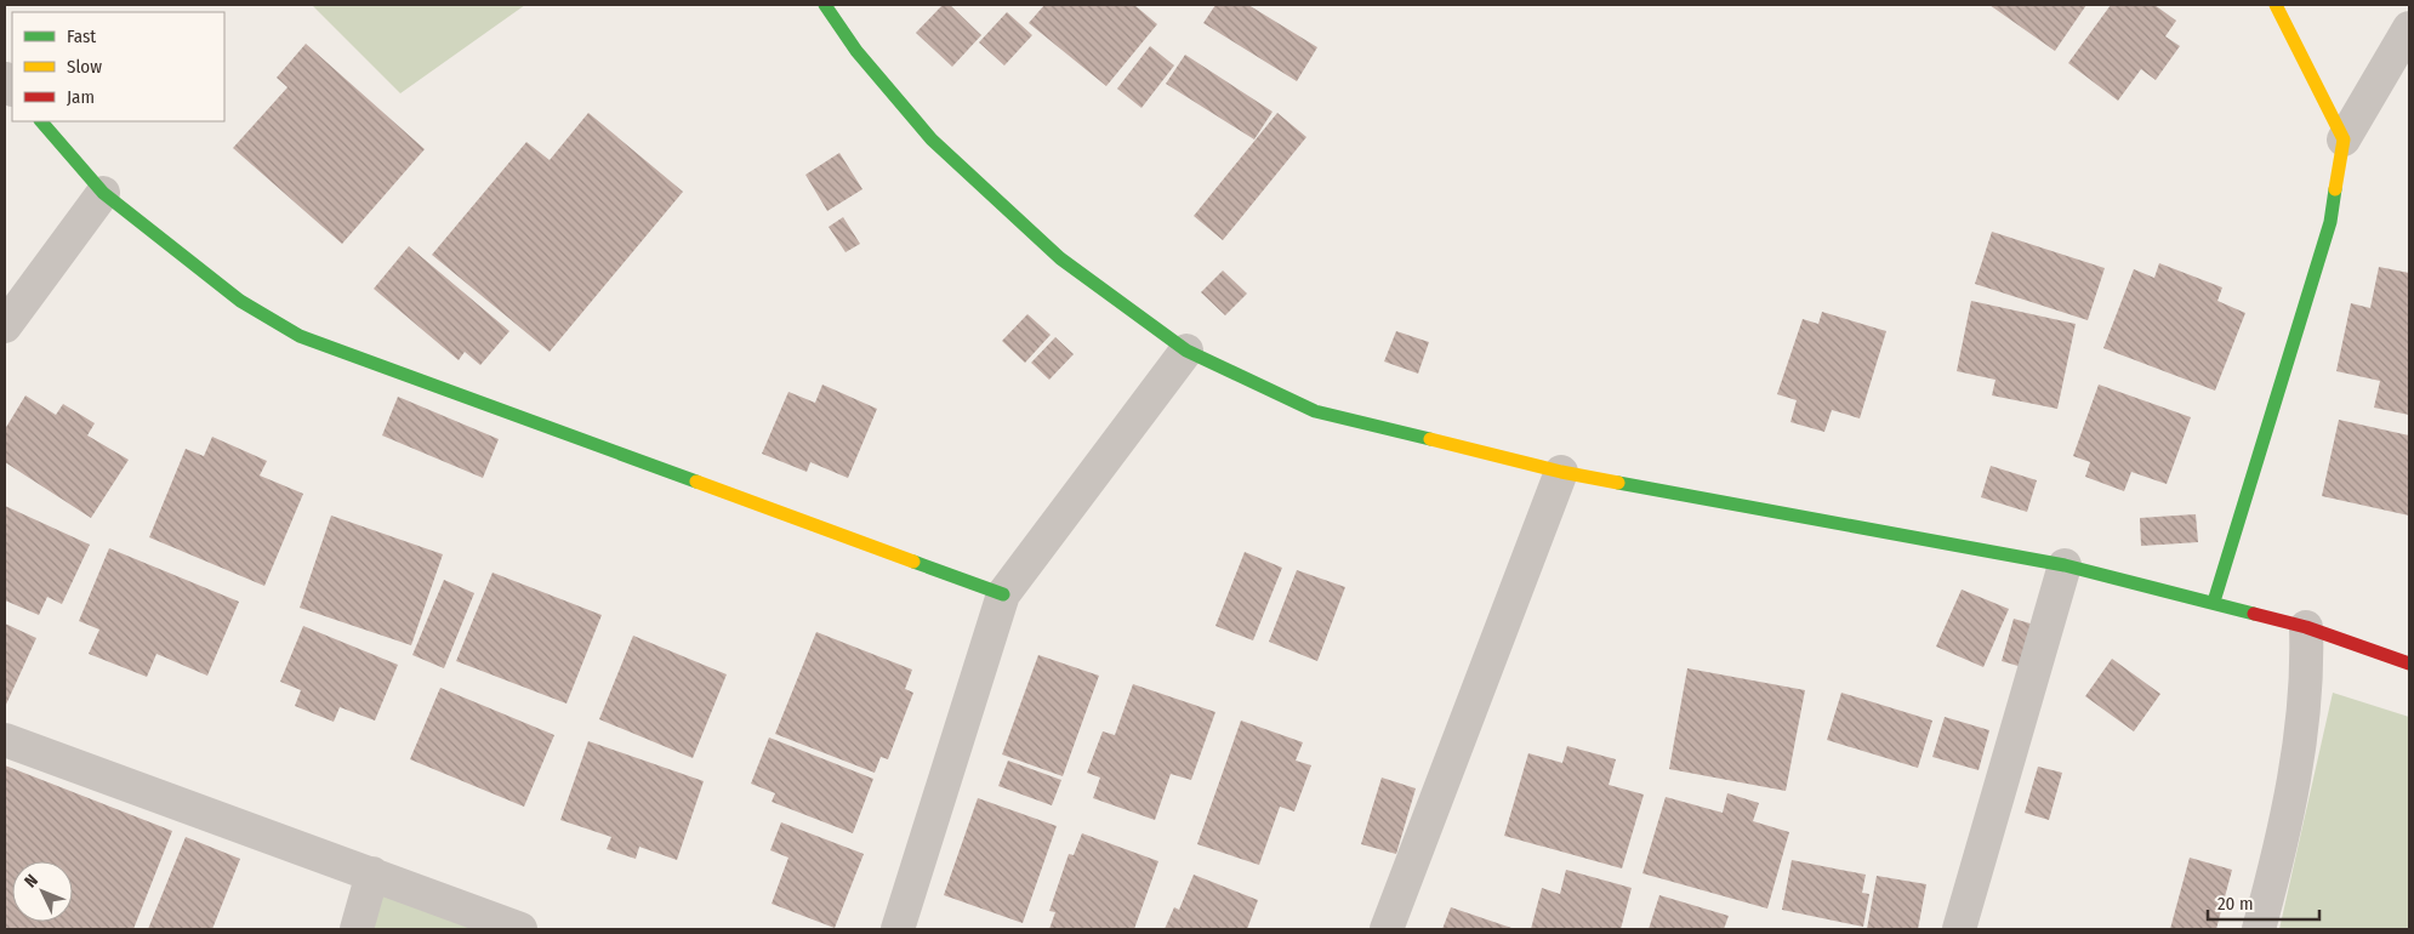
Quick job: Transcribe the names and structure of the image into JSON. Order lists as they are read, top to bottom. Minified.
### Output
{"legend":["Fast","Slow","Jam"],"scale_bar":"20 m","north":"top left"}
